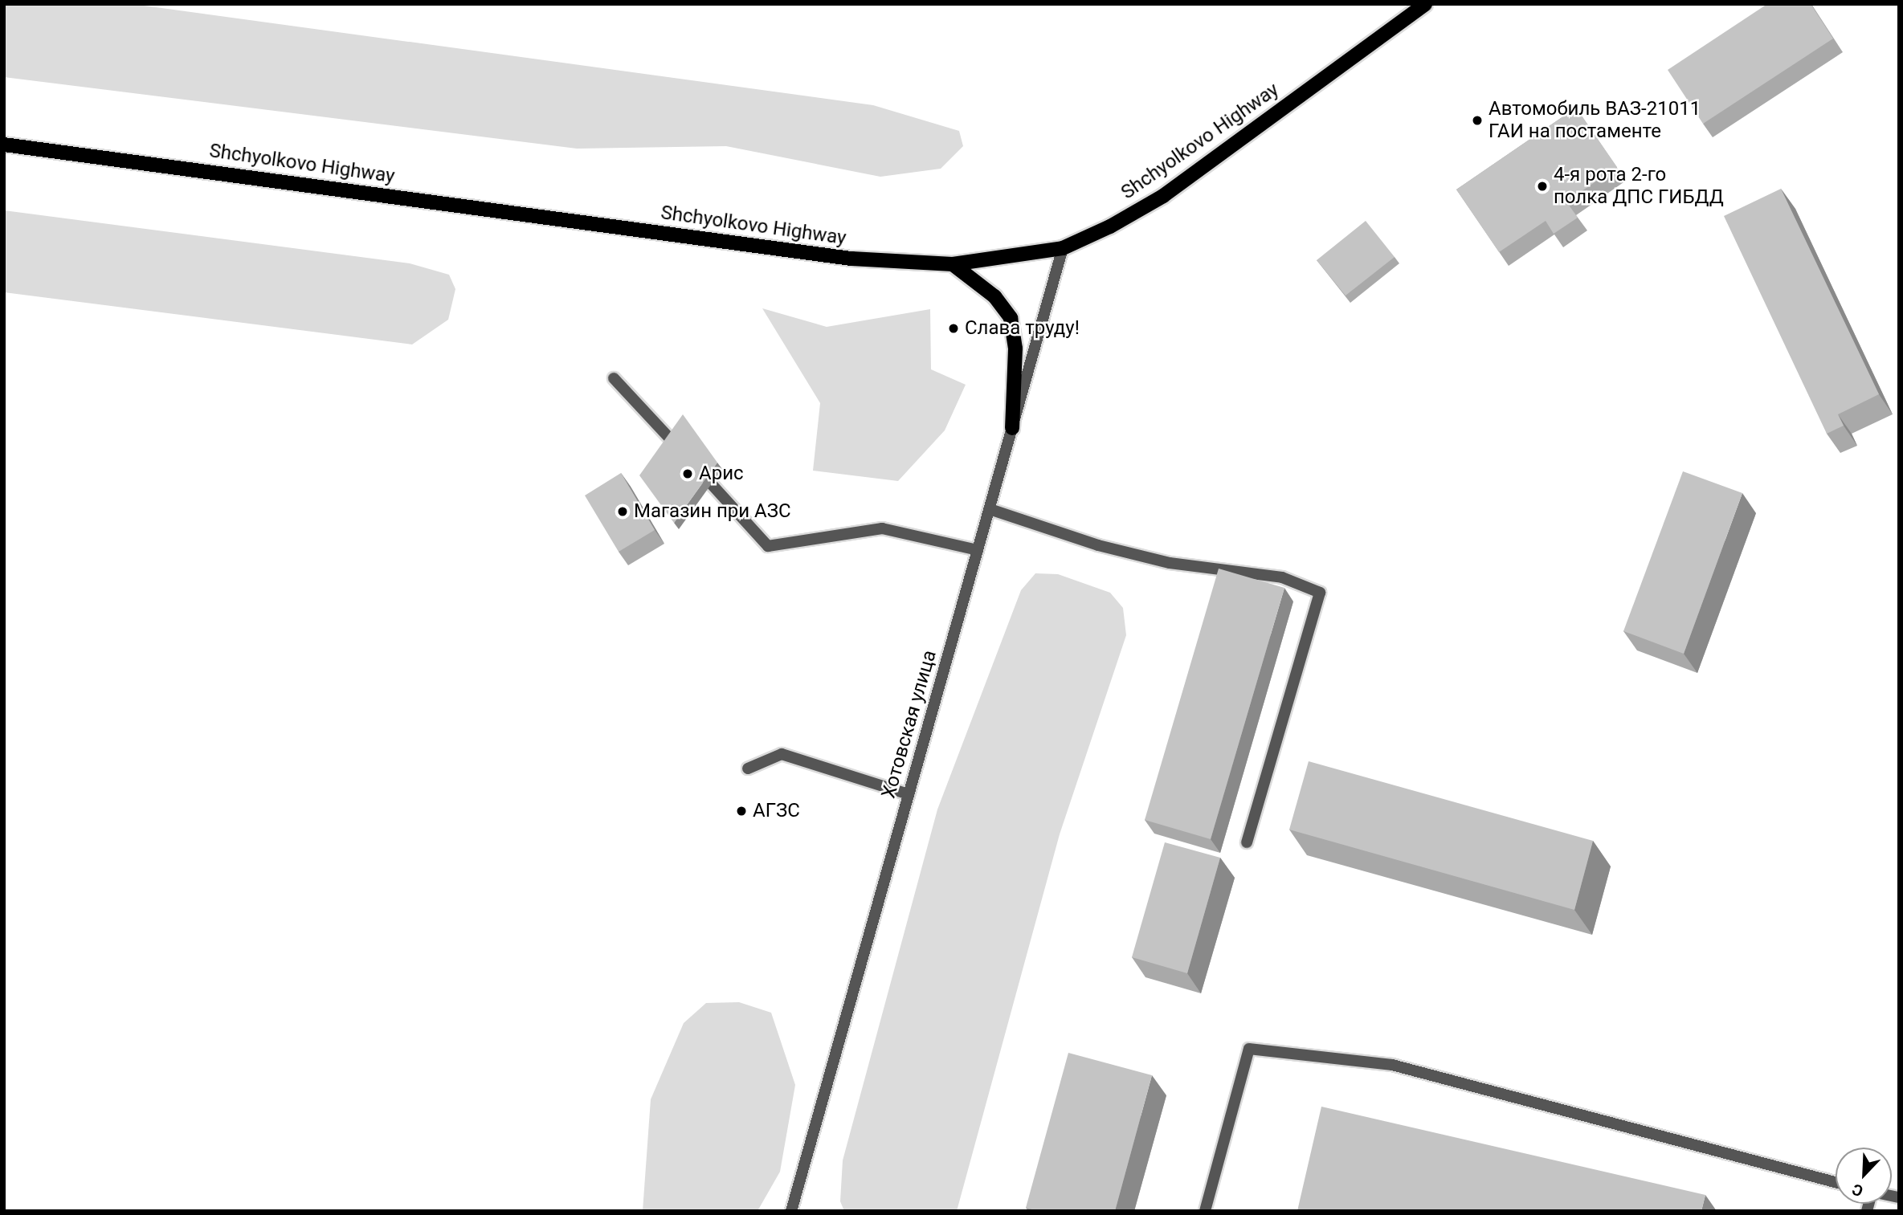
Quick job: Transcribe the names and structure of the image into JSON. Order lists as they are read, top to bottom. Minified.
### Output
{"streets":{"main road":["Shchyolkovo Highway"],"street":["Хотовская улица"]},"crossings":[["Shchyolkovo Highway","Хотовская улица"]],"places":["Автомобиль ВАЗ-21011 ГАИ на постаменте","4-я рота 2-го полка ДПС ГИБДД","Слава труду!","Арис","Магазин при АЗС","АГЗС"],"north":"bottom left"}
